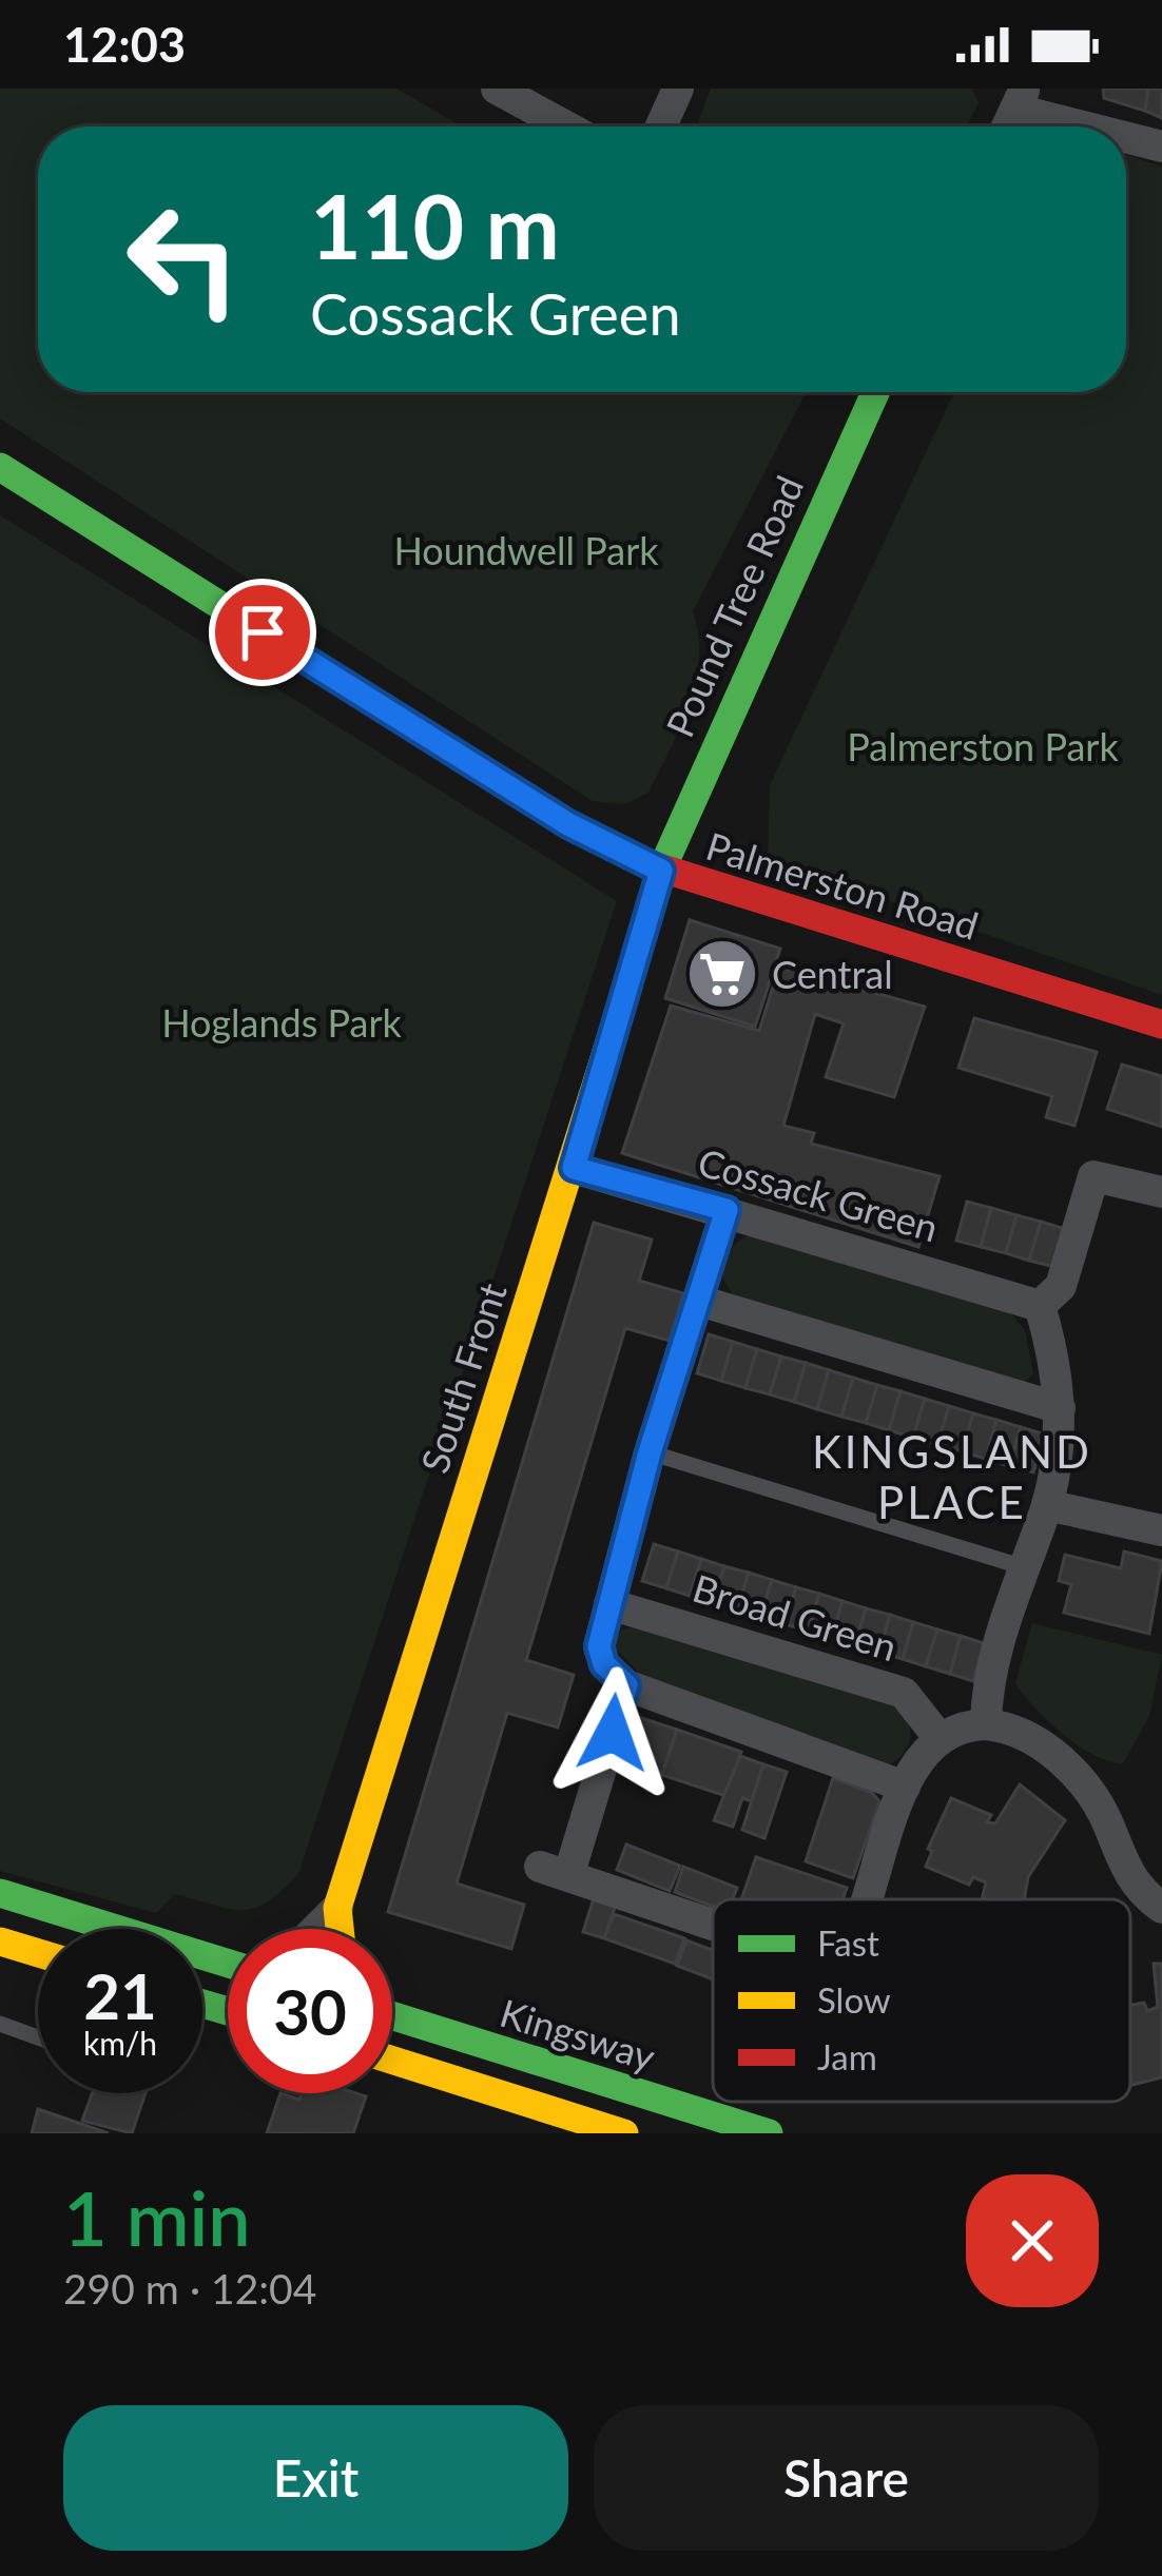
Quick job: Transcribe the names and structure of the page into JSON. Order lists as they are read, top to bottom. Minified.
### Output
{"streets":{"street":["Pound Tree Road","Palmerston Road","Cossack Green","South Front","Broad Green","Kingsway"]},"crossings":[["Pound Tree Road","Palmerston Road"],["Pound Tree Road","South Front"],["Palmerston Road","South Front"],["Cossack Green","South Front"]],"districts":["KINGSLAND PLACE"],"parks":["Houndwell Park","Palmerston Park","Hoglands Park"],"places":{"supermarket":["Central"]},"legend":["Fast","Slow","Jam"],"page":{"status":"12:03","turn":["110 m","Cossack Green"],"speed":"21 km/h","limit":"30","heading":["1 min","290 m · 12:04"],"buttons":["Exit","Share"]}}
